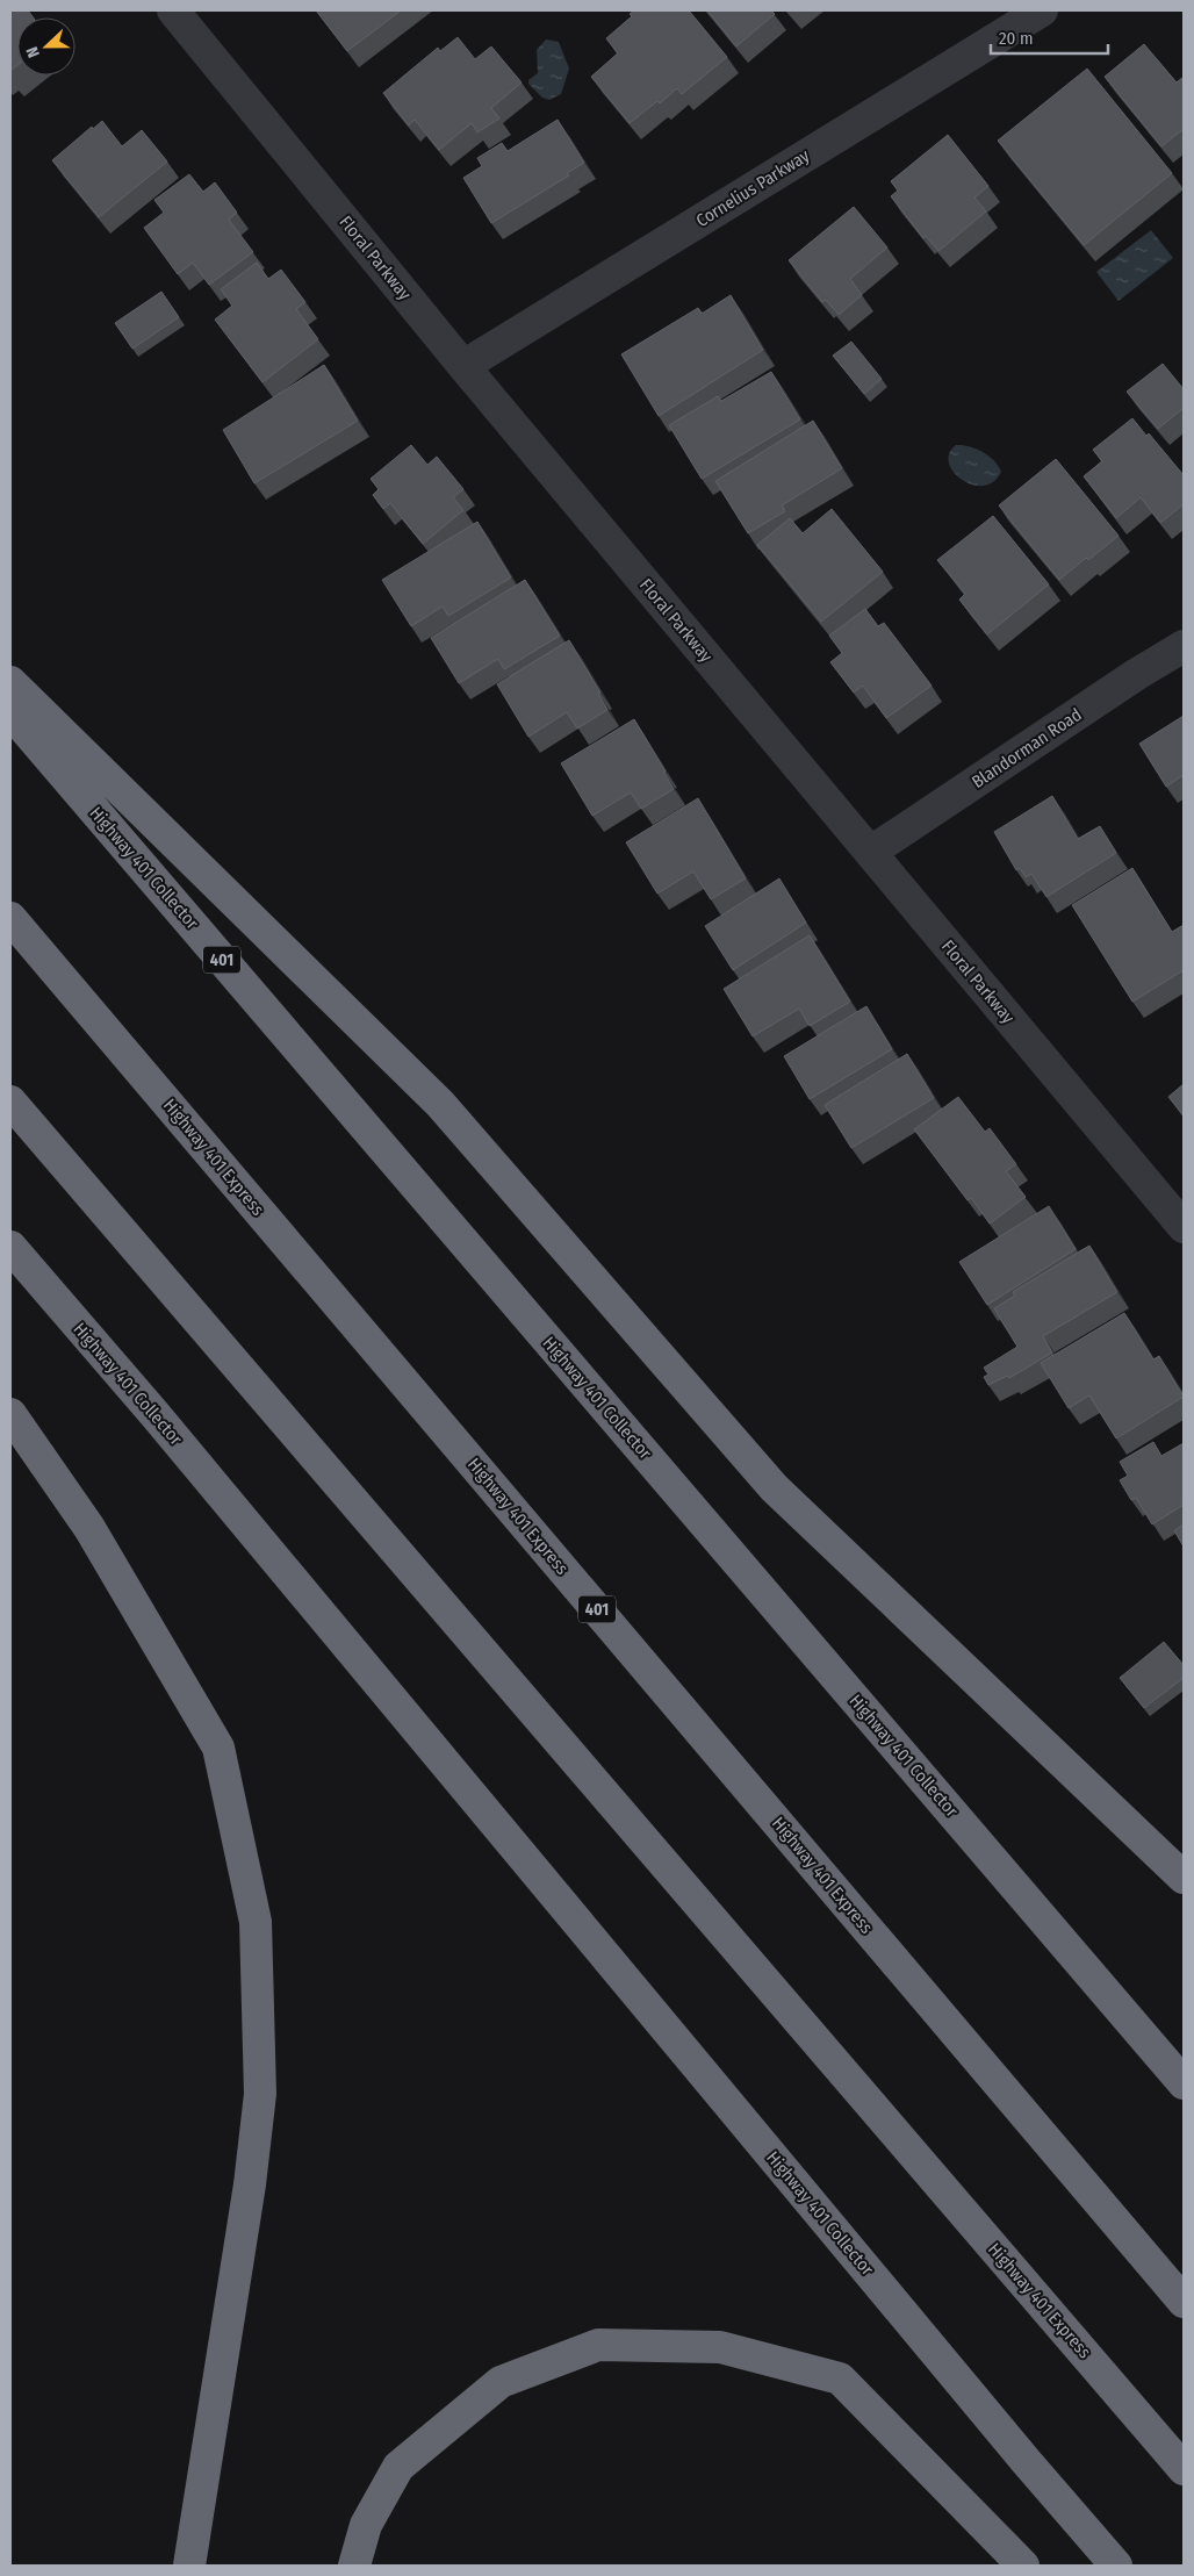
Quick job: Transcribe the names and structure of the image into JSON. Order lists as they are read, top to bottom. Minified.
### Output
{"streets":{"highway":["Highway 401 Collector","401","Highway 401 Express"],"street":["Cornelius Parkway","Floral Parkway","Blandorman Road"]},"crossings":[["Cornelius Parkway","Floral Parkway"],["Floral Parkway","Blandorman Road"]],"scale_bar":"20 m","north":"left"}
